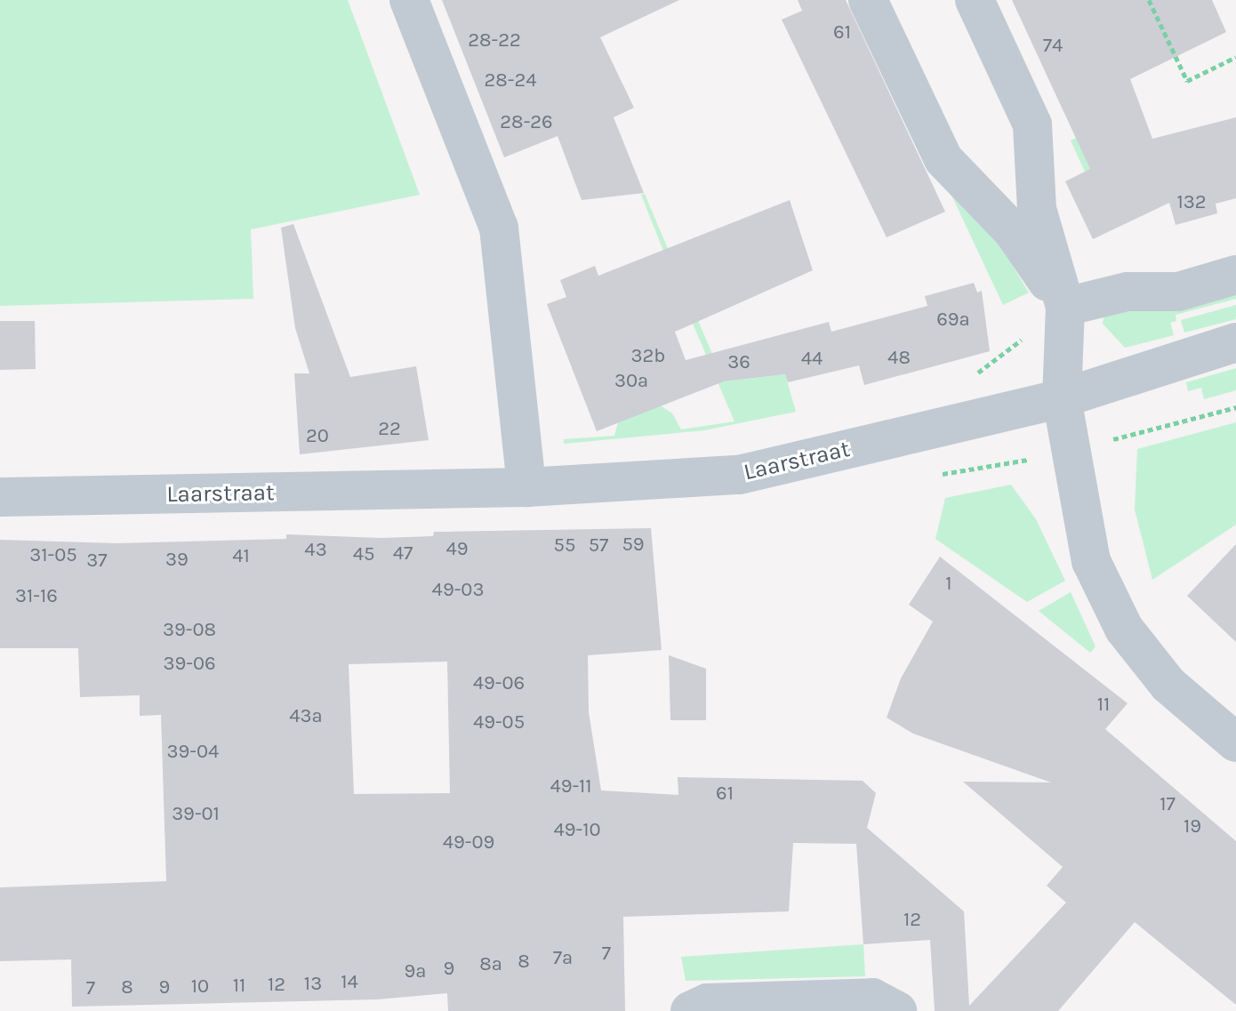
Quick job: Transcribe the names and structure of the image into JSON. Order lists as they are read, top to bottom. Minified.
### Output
{"streets":{"street":["Laarstraat"]},"house_numbers":["61","28-22","74","28-24","28-26","132","69a","32b","48","44","36","30a","22","20","59","55","57","49","43","47","45","31-05","41","39","37","1","49-03","31-16","39-08","39-06","49-06","11","43a","49-05","39-04","49-11","61","17","39-01","19","49-10","49-09","12","7","7a","8","8a","9","9a","14","13","12","11","10","8","9","7"]}
